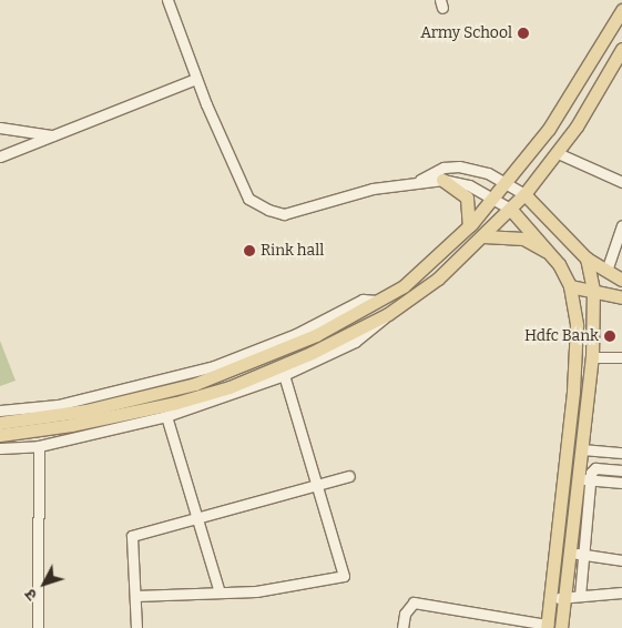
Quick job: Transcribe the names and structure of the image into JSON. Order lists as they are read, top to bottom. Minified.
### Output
{"places":["Army School","Rink hall","Hdfc Bank"],"north":"bottom left"}
